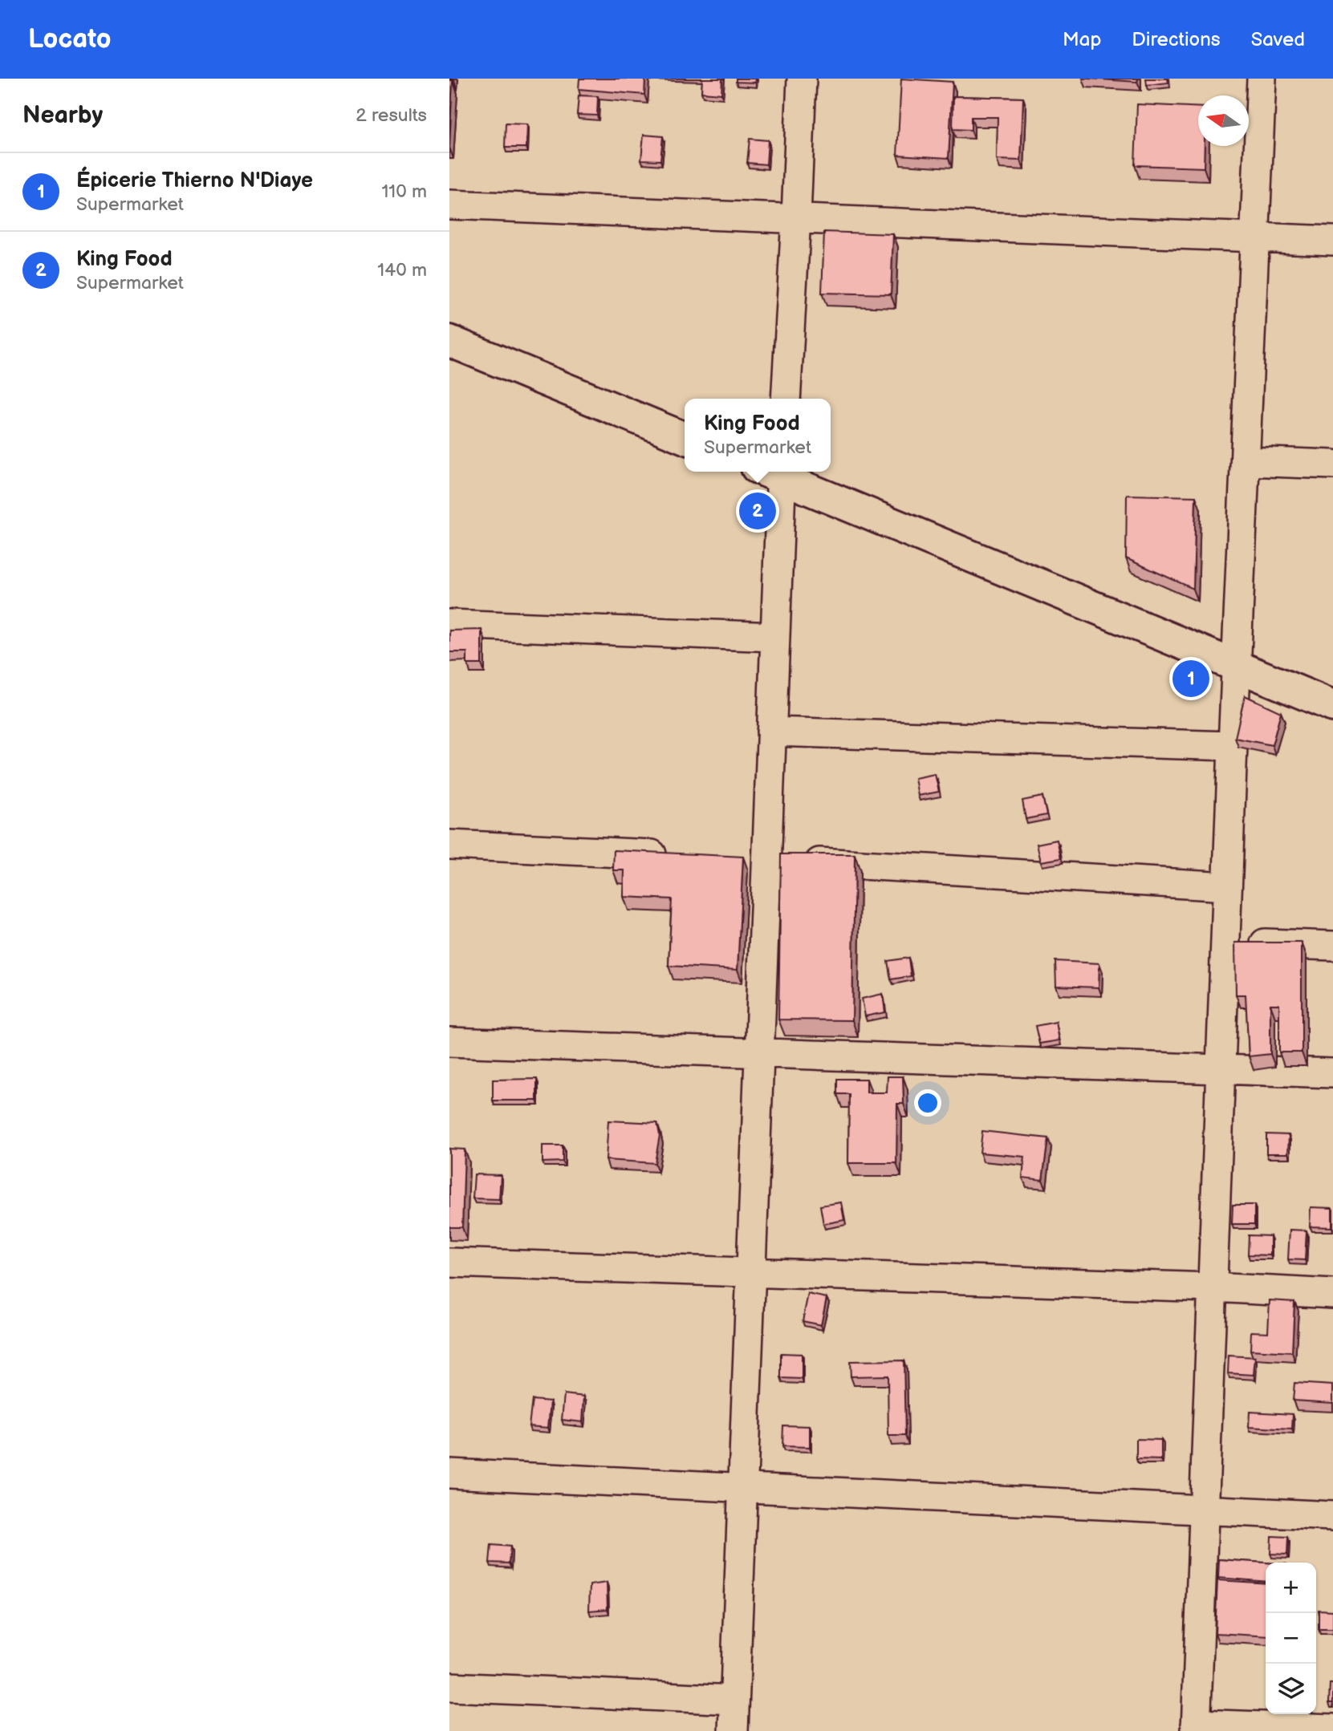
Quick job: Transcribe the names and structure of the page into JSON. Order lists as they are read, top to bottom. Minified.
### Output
{"north":"left","page":{"header":"Locato","nav":["Map","Directions","Saved"],"heading":["Nearby","2 results"],"list":[{"mark":"1","name":"Épicerie Thierno N'Diaye","note":"Supermarket","value":"110 m"},{"mark":"2","name":"King Food","note":"Supermarket","value":"140 m"}],"popup":["King Food","Supermarket"],"pins":["2","1"],"map_buttons":["+","−"]}}
